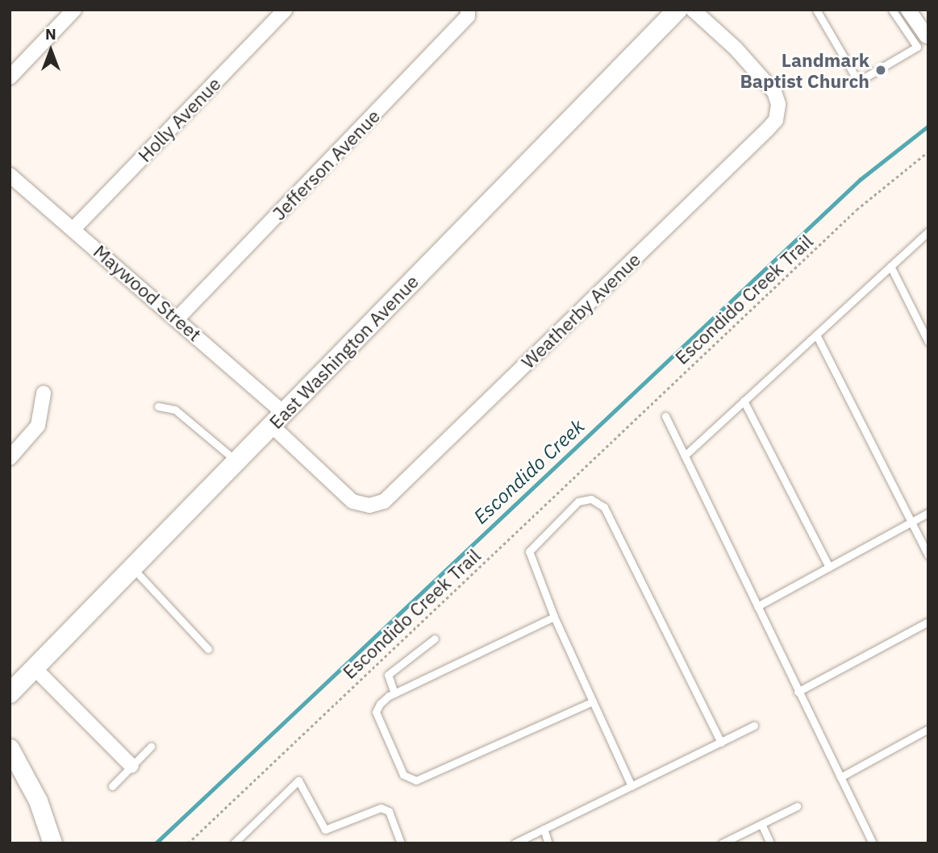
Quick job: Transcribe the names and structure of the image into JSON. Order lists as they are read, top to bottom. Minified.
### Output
{"streets":{"main road":["East Washington Avenue"],"street":["Holly Avenue","Jefferson Avenue","Maywood Street","Weatherby Avenue"],"path":["Escondido Creek Trail"]},"crossings":[["Holly Avenue","Maywood Street"],["Jefferson Avenue","Maywood Street"],["Maywood Street","Weatherby Avenue"],["Maywood Street","East Washington Avenue"],["Weatherby Avenue","East Washington Avenue"]],"water":["Escondido Creek"],"places":["Landmark Baptist Church"],"north":"top"}
